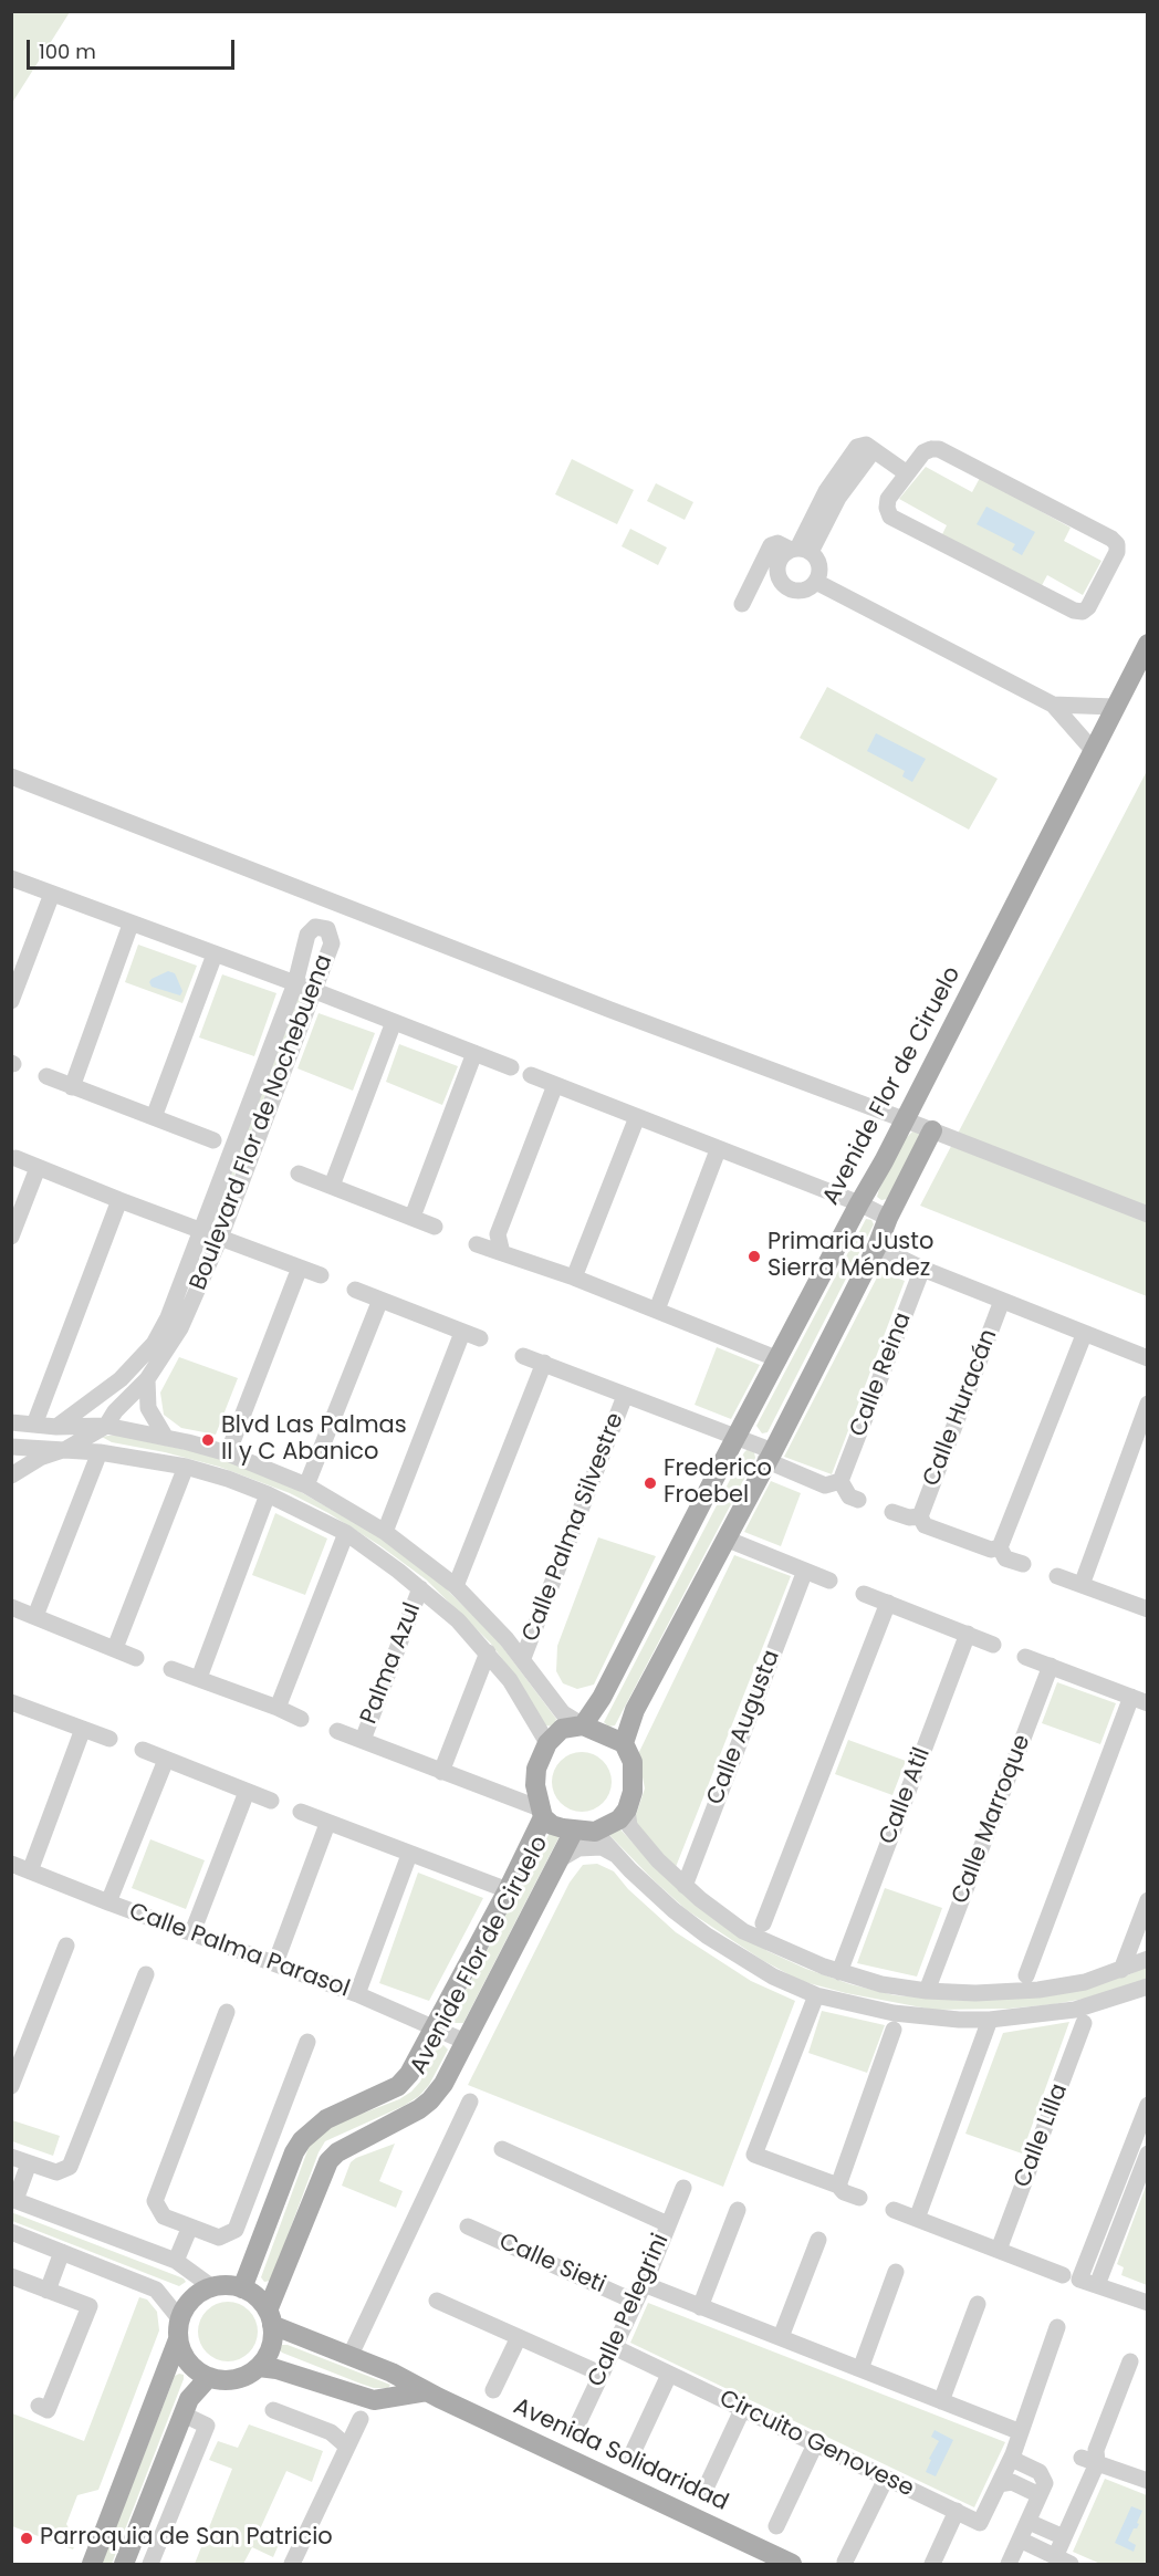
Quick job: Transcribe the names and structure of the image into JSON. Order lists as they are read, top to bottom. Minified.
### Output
{"streets":{"main road":["Avenide Flor de Ciruelo","Avenida Solidaridad"],"street":["Boulevard Flor de Nochebuena","Calle Reina","Calle Huracán","Calle Palma Silvestre","Palma Azul","Calle Augusta","Calle Atil","Calle Marroque","Calle Palma Parasol","Calle Lilla","Calle Sieti","Calle Pelegrini","Circuito Genovese"]},"crossings":[["Avenide Flor de Ciruelo","Calle Palma Silvestre"],["Avenide Flor de Ciruelo","Palma Azul"],["Avenide Flor de Ciruelo","Calle Palma Parasol"],["Avenide Flor de Ciruelo","Avenida Solidaridad"],["Calle Sieti","Calle Pelegrini"],["Calle Pelegrini","Circuito Genovese"]],"places":["Primaria Justo Sierra Méndez","Blvd Las Palmas II y C Abanico","Frederico Froebel","Parroquia de San Patricio"],"scale_bar":"100 m"}
